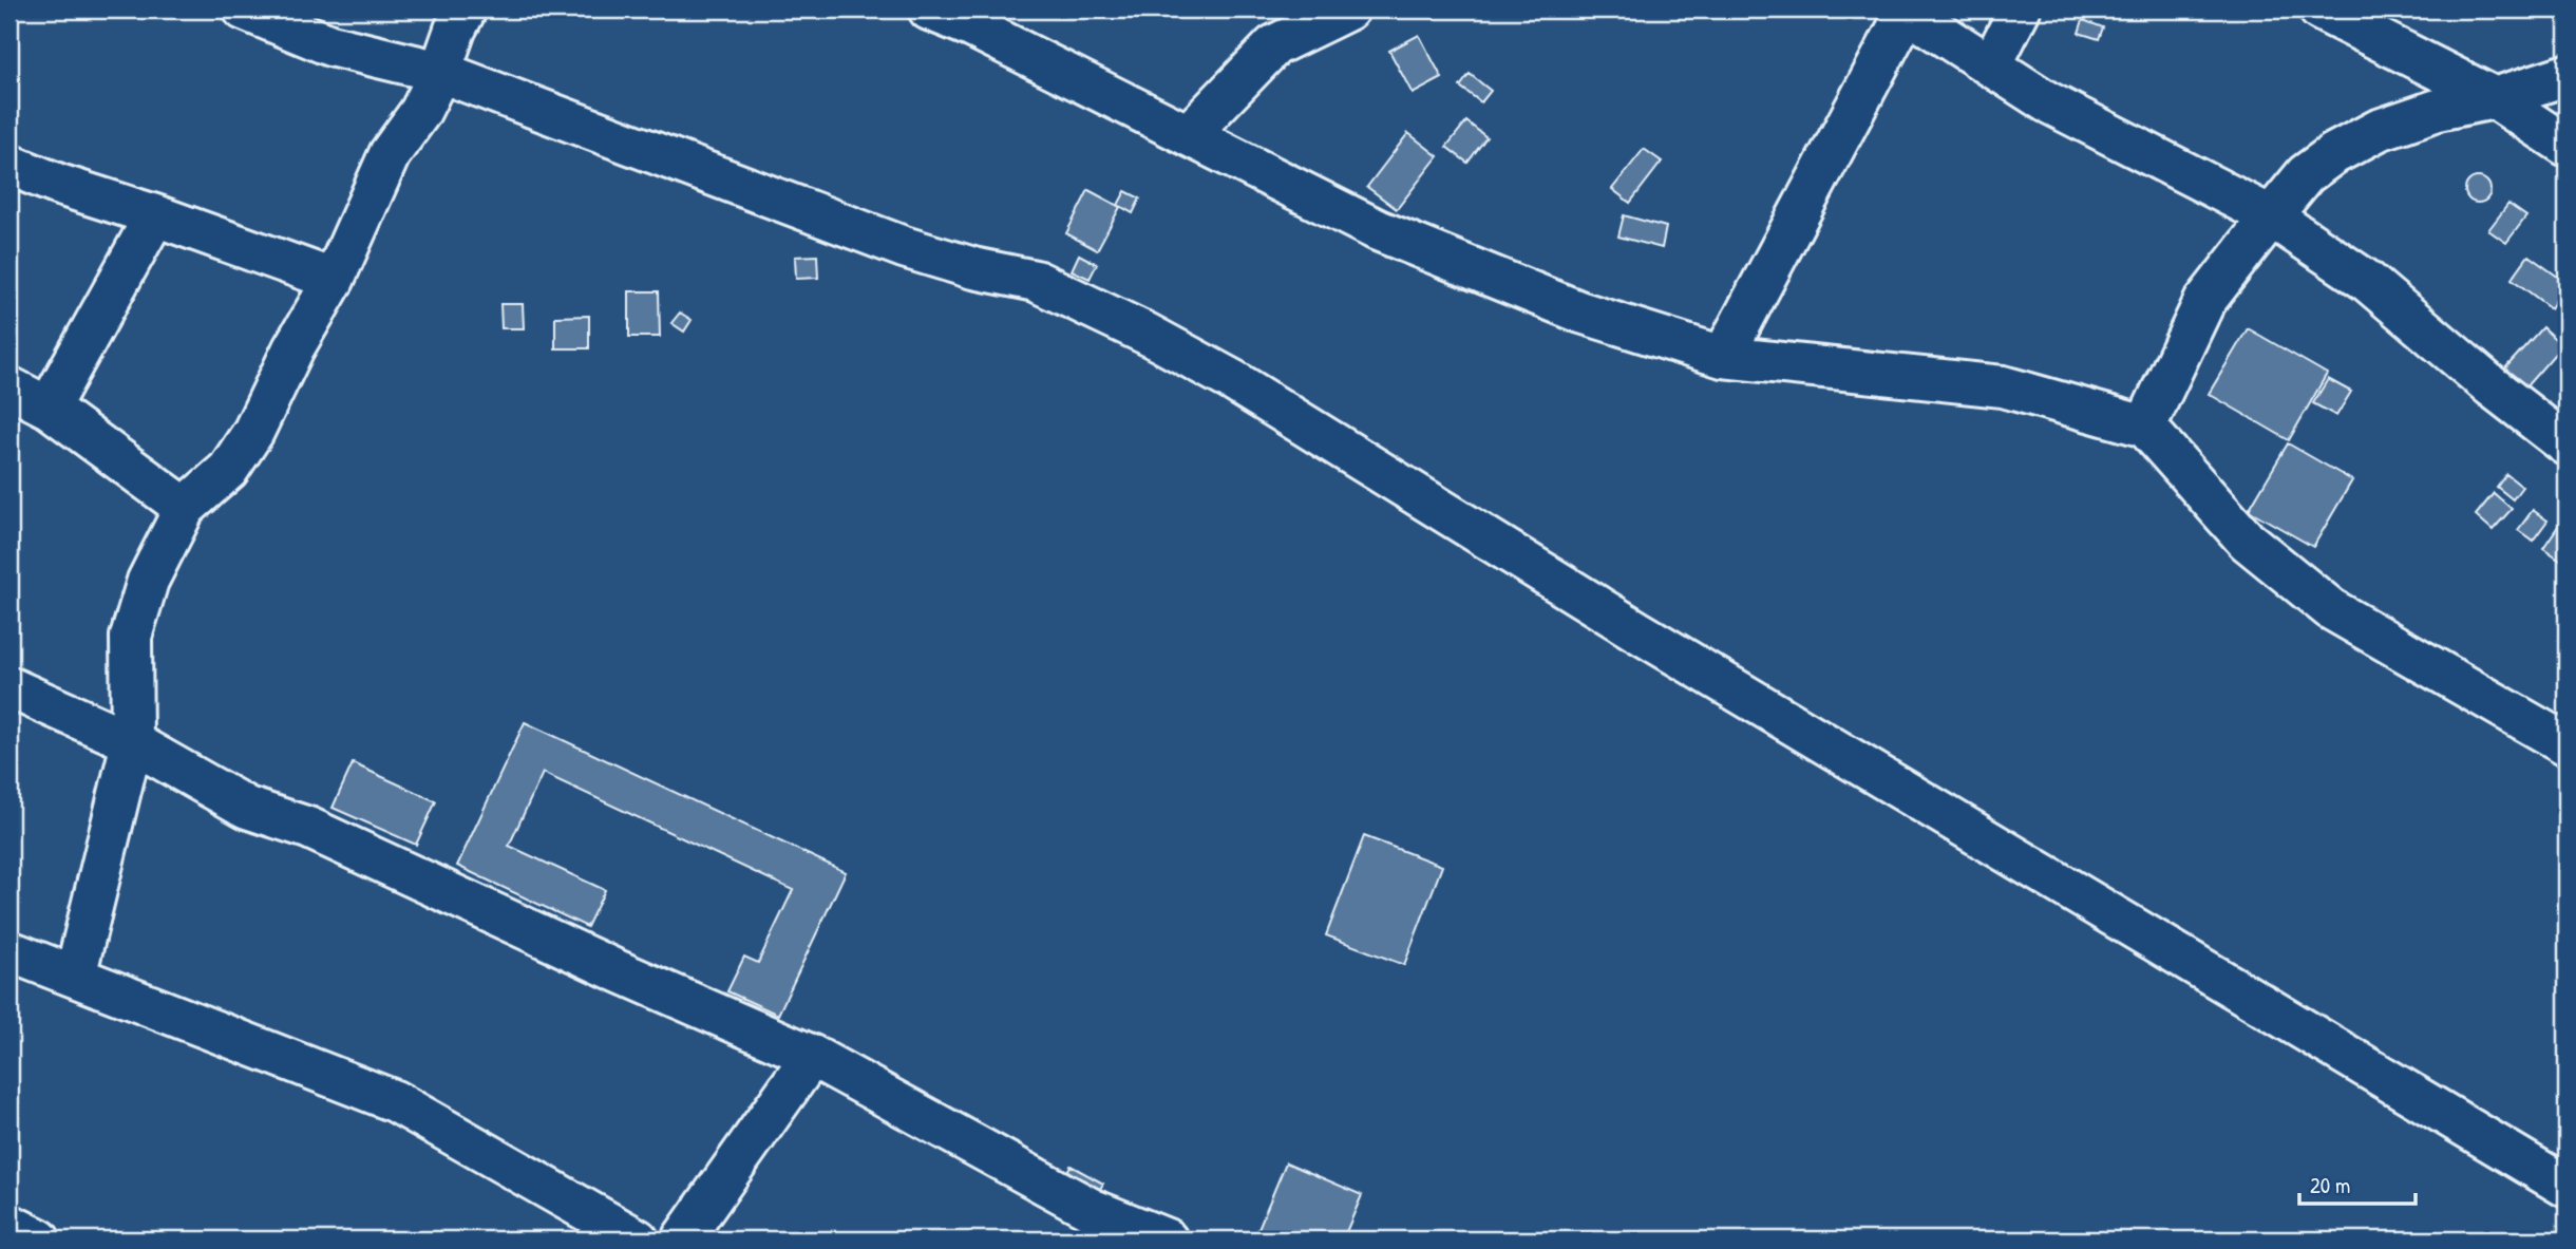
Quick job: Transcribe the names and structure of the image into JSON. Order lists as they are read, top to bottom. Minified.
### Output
{"scale_bar":"20 m"}
